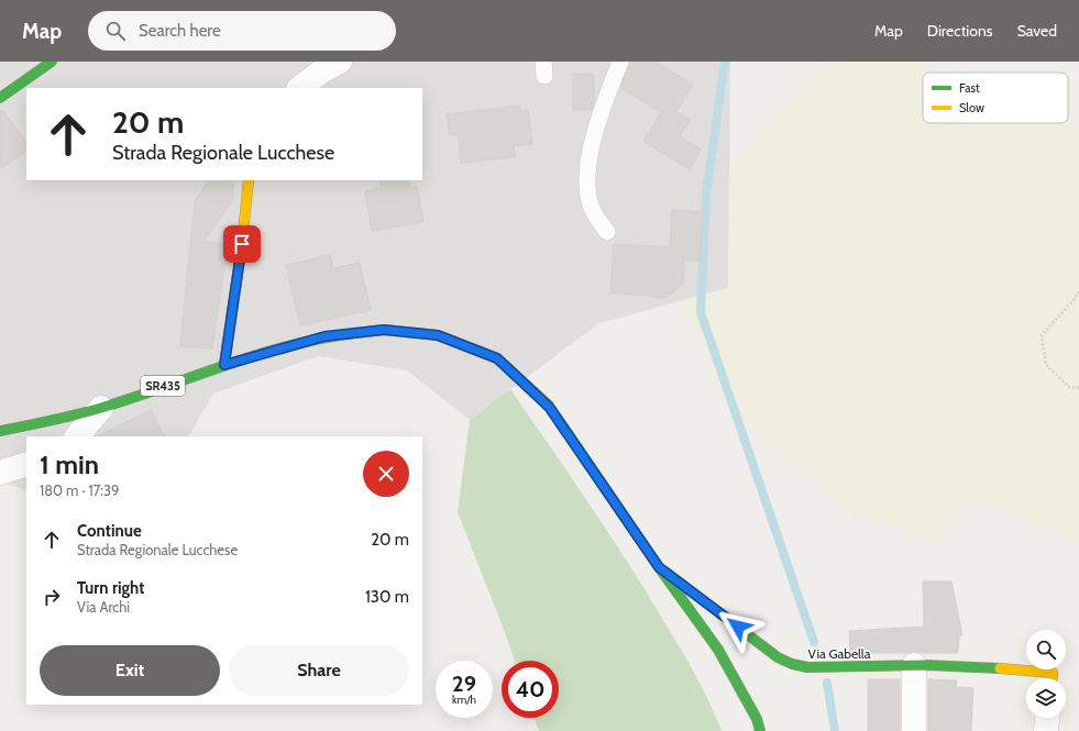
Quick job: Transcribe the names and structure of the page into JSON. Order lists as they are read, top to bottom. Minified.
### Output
{"streets":{"main road":["SR435","Via Gabella"]},"crossings":[["SR435","Via Gabella"]],"legend":["Fast","Slow"],"page":{"header":"Map","search":"Search here","nav":["Map","Directions","Saved"],"turn":["20 m","Strada Regionale Lucchese"],"heading":["1 min","180 m · 17:39"],"list":[{"name":"Continue","note":"Strada Regionale Lucchese","value":"20 m"},{"name":"Turn right","note":"Via Archi","value":"130 m"}],"buttons":["Exit","Share"],"speed":"29 km/h","limit":"40"}}
